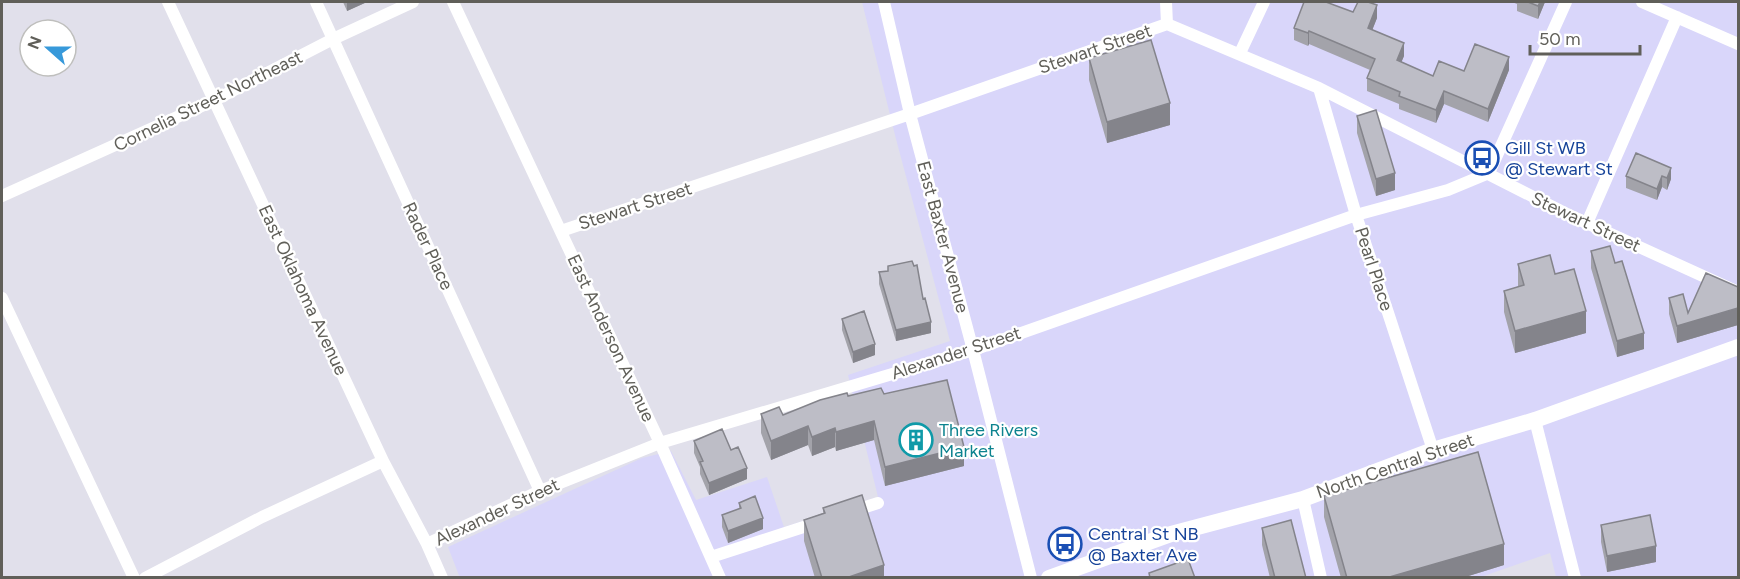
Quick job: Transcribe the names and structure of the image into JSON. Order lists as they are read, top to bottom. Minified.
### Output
{"streets":{"main road":["North Central Street"],"street":["Stewart Street","Cornelia Street Northeast","East Baxter Avenue","Rader Place","Pearl Place","East Oklahoma Avenue","East Anderson Avenue","Alexander Street"]},"crossings":[["Stewart Street","East Baxter Avenue"],["Stewart Street","Pearl Place"],["Stewart Street","East Anderson Avenue"],["Stewart Street","Alexander Street"],["Cornelia Street Northeast","Rader Place"],["Cornelia Street Northeast","East Oklahoma Avenue"],["East Baxter Avenue","Alexander Street"],["Rader Place","Alexander Street"],["Pearl Place","Alexander Street"],["Pearl Place","North Central Street"],["East Oklahoma Avenue","Alexander Street"],["East Anderson Avenue","Alexander Street"]],"places":{"bus stop":["Gill St WB @ Stewart St","Central St NB @ Baxter Ave"],"building":["Three Rivers Market"]},"scale_bar":"50 m","north":"left"}
